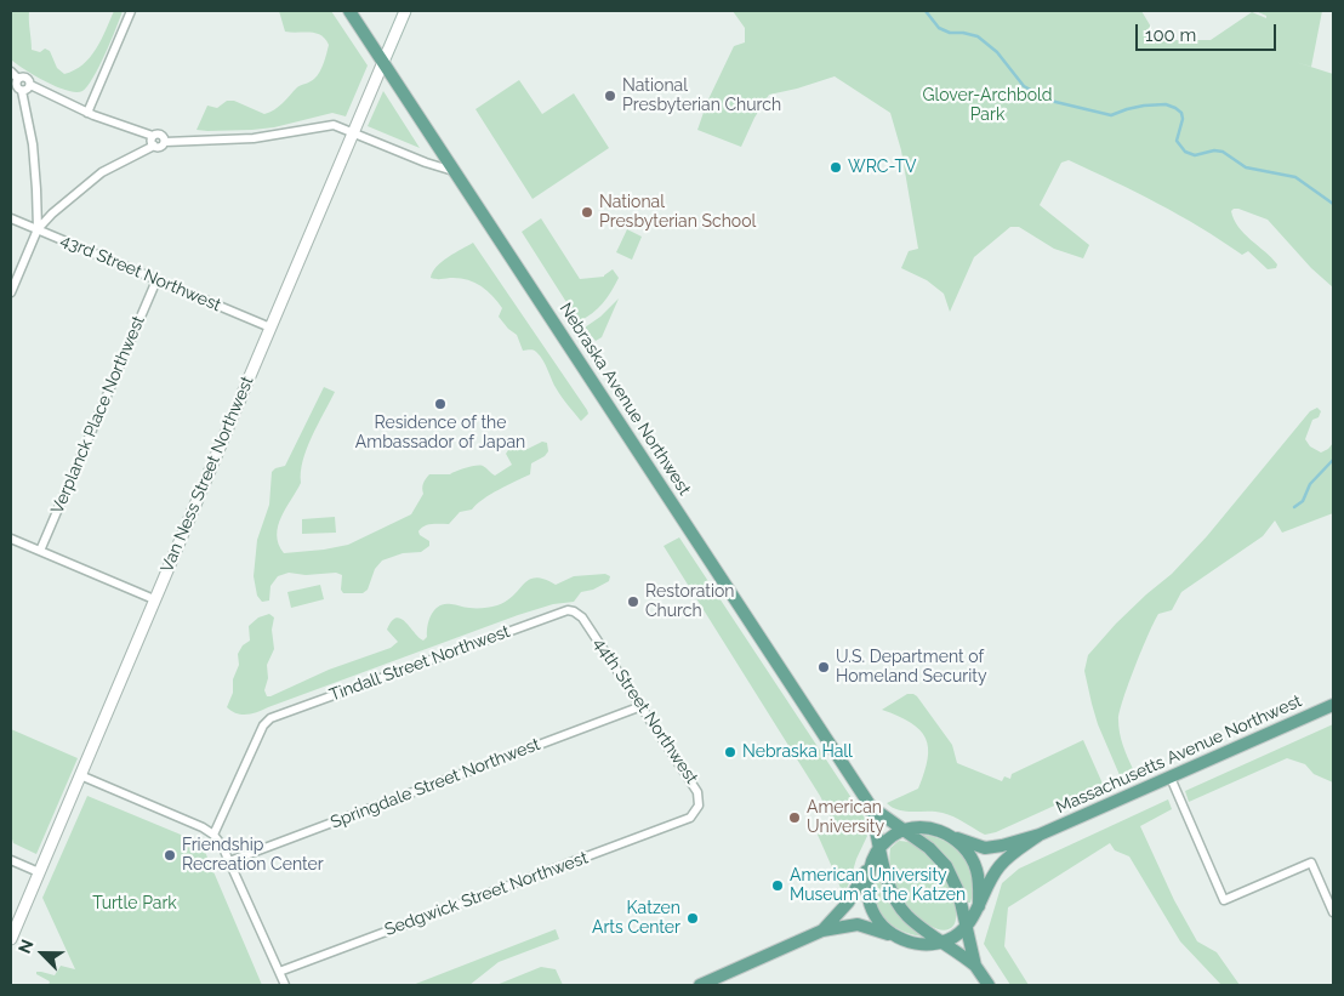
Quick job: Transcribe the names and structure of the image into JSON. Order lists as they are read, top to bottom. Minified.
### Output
{"streets":{"main road":["Nebraska Avenue Northwest","Massachusetts Avenue Northwest"],"street":["43rd Street Northwest","Verplanck Place Northwest","Van Ness Street Northwest","Tindall Street Northwest","44th Street Northwest","Springdale Street Northwest","Sedgwick Street Northwest"]},"crossings":[["43rd Street Northwest","Verplanck Place Northwest"],["43rd Street Northwest","Van Ness Street Northwest"],["Nebraska Avenue Northwest","Van Ness Street Northwest"],["Nebraska Avenue Northwest","Massachusetts Avenue Northwest"],["Tindall Street Northwest","44th Street Northwest"],["44th Street Northwest","Springdale Street Northwest"],["44th Street Northwest","Sedgwick Street Northwest"]],"parks":["Glover-Archbold Park","Turtle Park"],"places":["National Presbyterian Church","WRC-TV","National Presbyterian School","Residence of the Ambassador of Japan","Restoration Church","U.S. Department of Homeland Security","Nebraska Hall","American University","Friendship Recreation Center","American University Museum at the Katzen","Katzen Arts Center"],"scale_bar":"100 m","north":"top left"}
